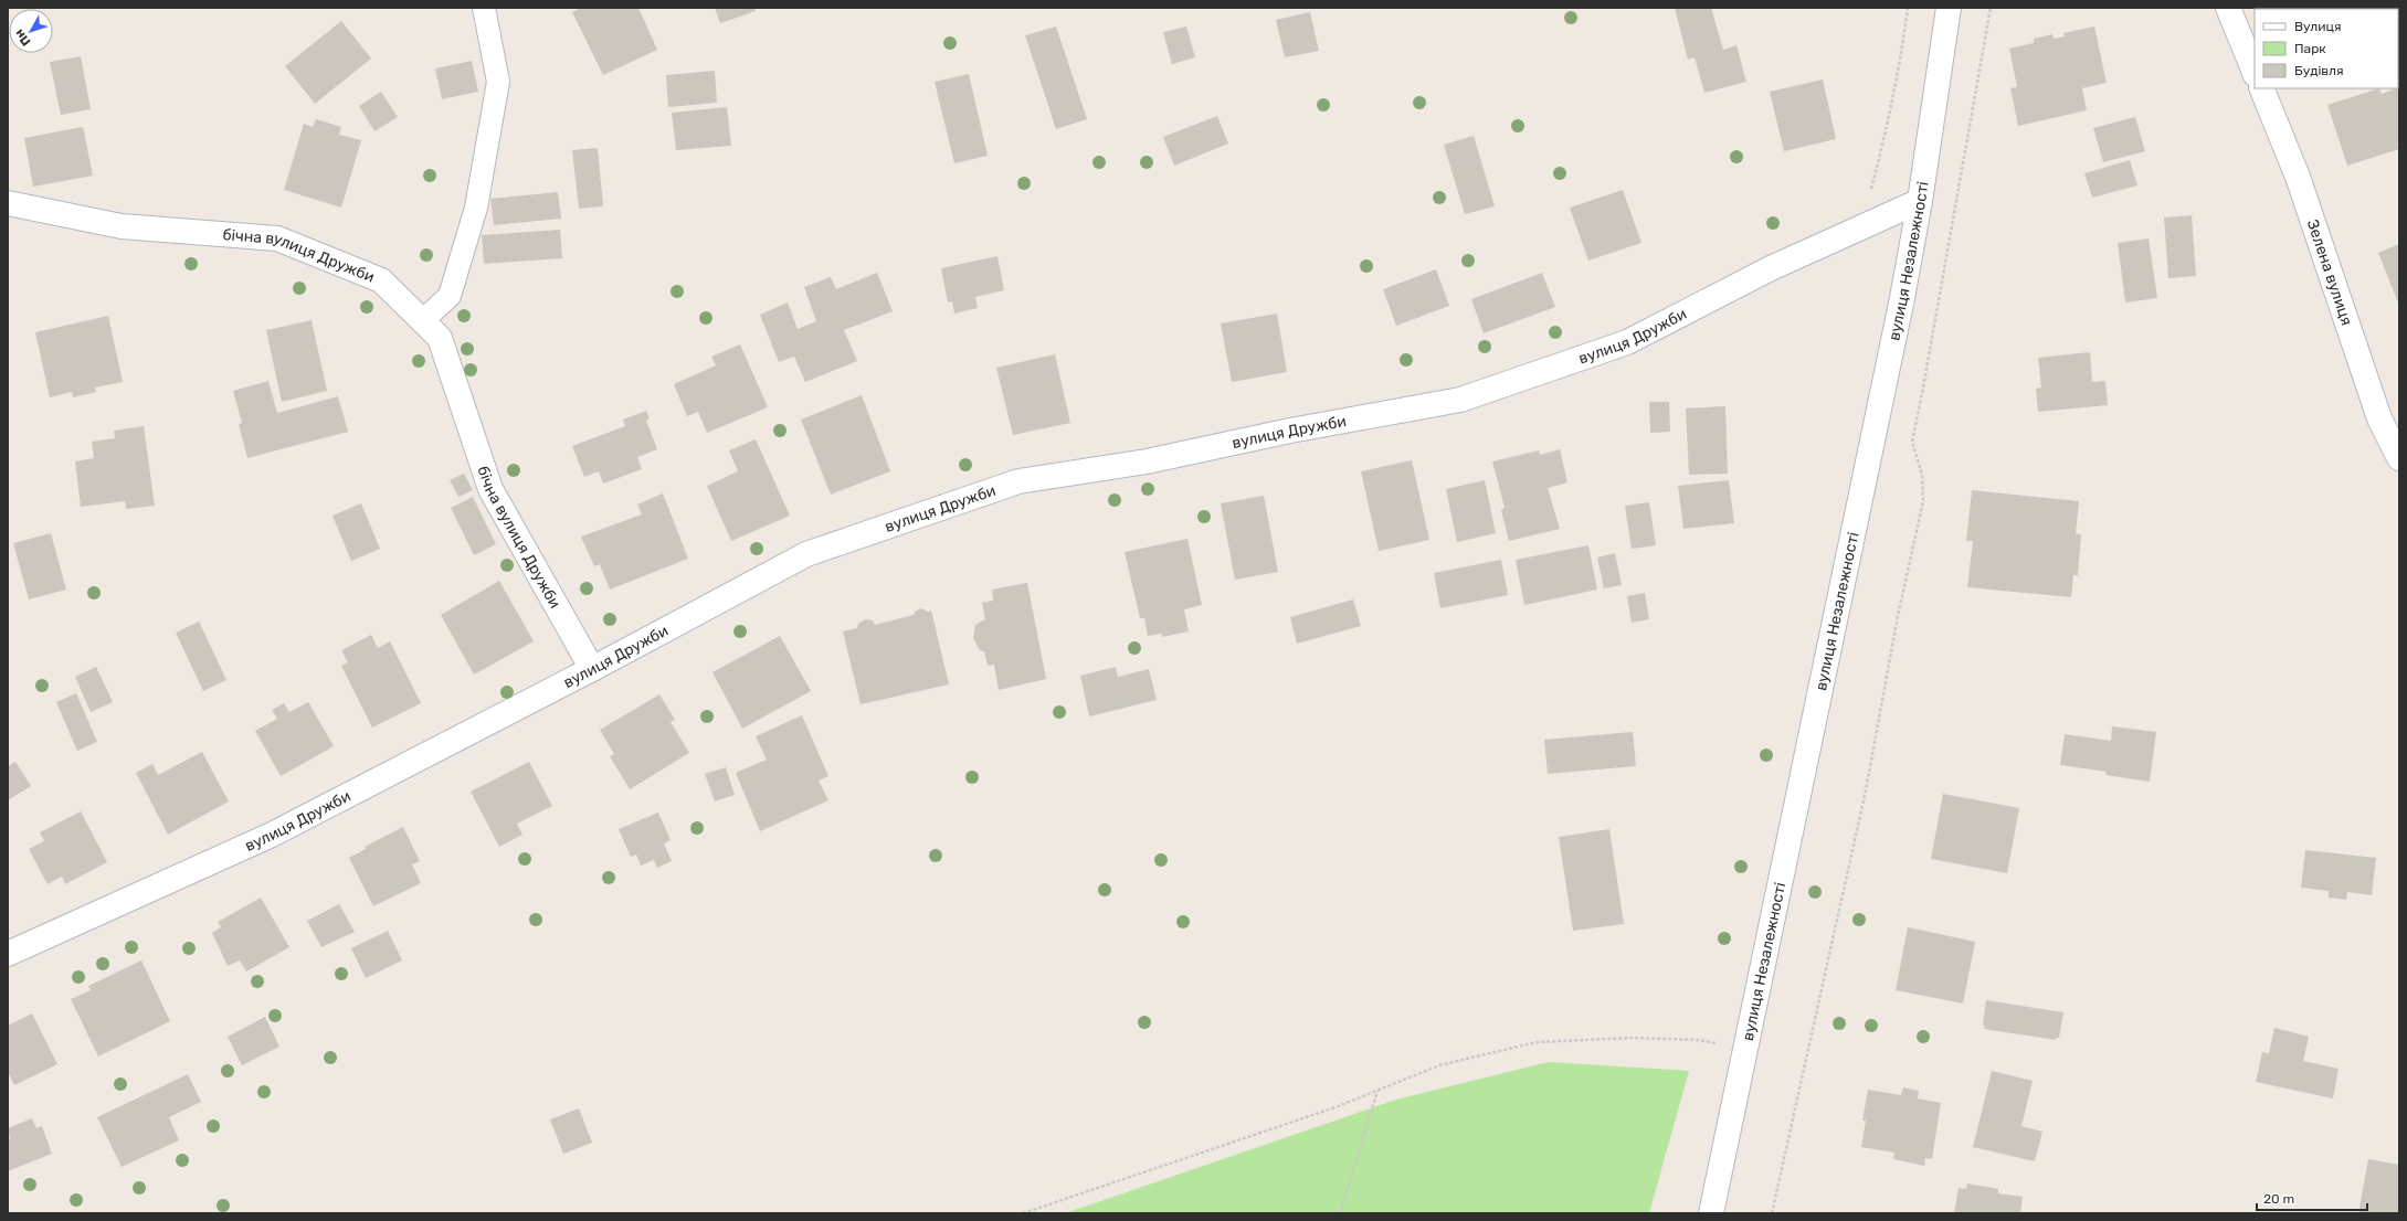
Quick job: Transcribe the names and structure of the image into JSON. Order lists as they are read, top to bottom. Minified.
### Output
{"streets":{"street":["бічна вулиця Дружби","вулиця Незалежності","Зелена вулиця","вулиця Дружби"]},"crossings":[["бічна вулиця Дружби","вулиця Дружби"],["вулиця Незалежності","вулиця Дружби"]],"legend":["Вулиця","Парк","Будівля"],"scale_bar":"20 m","north":"bottom left"}
